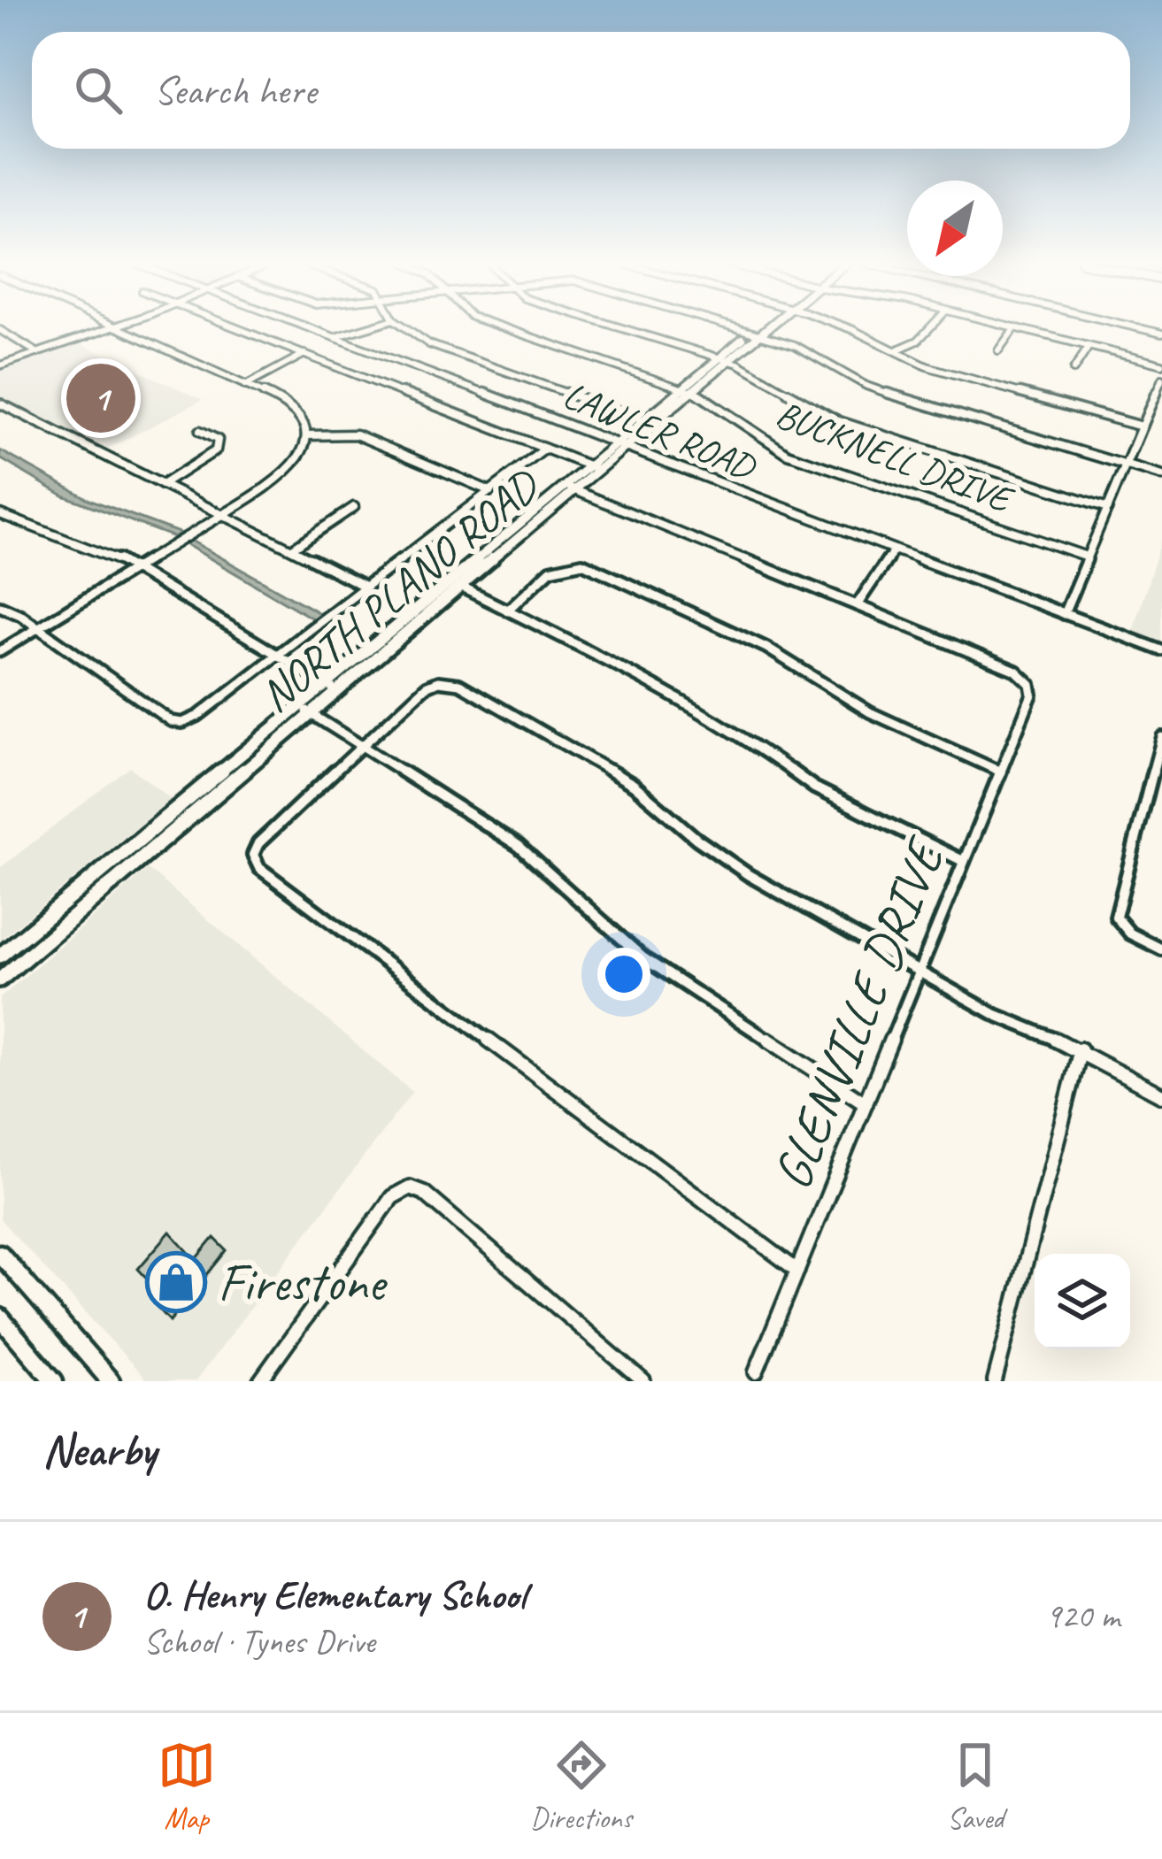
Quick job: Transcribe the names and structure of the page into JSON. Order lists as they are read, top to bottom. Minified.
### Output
{"streets":{"main road":["NORTH PLANO ROAD"],"street":["LAWLER ROAD","BUCKNELL DRIVE","GLENVILLE DRIVE"]},"crossings":[["LAWLER ROAD","NORTH PLANO ROAD"],["BUCKNELL DRIVE","NORTH PLANO ROAD"]],"places":{"shop":["Firestone"]},"north":"bottom left","page":{"search":"Search here","pins":"1","heading":"Nearby","list":[{"mark":"1","name":"O. Henry Elementary School","note":"School · Tynes Drive","value":"920 m"}],"nav":["Map","Directions","Saved"]}}
